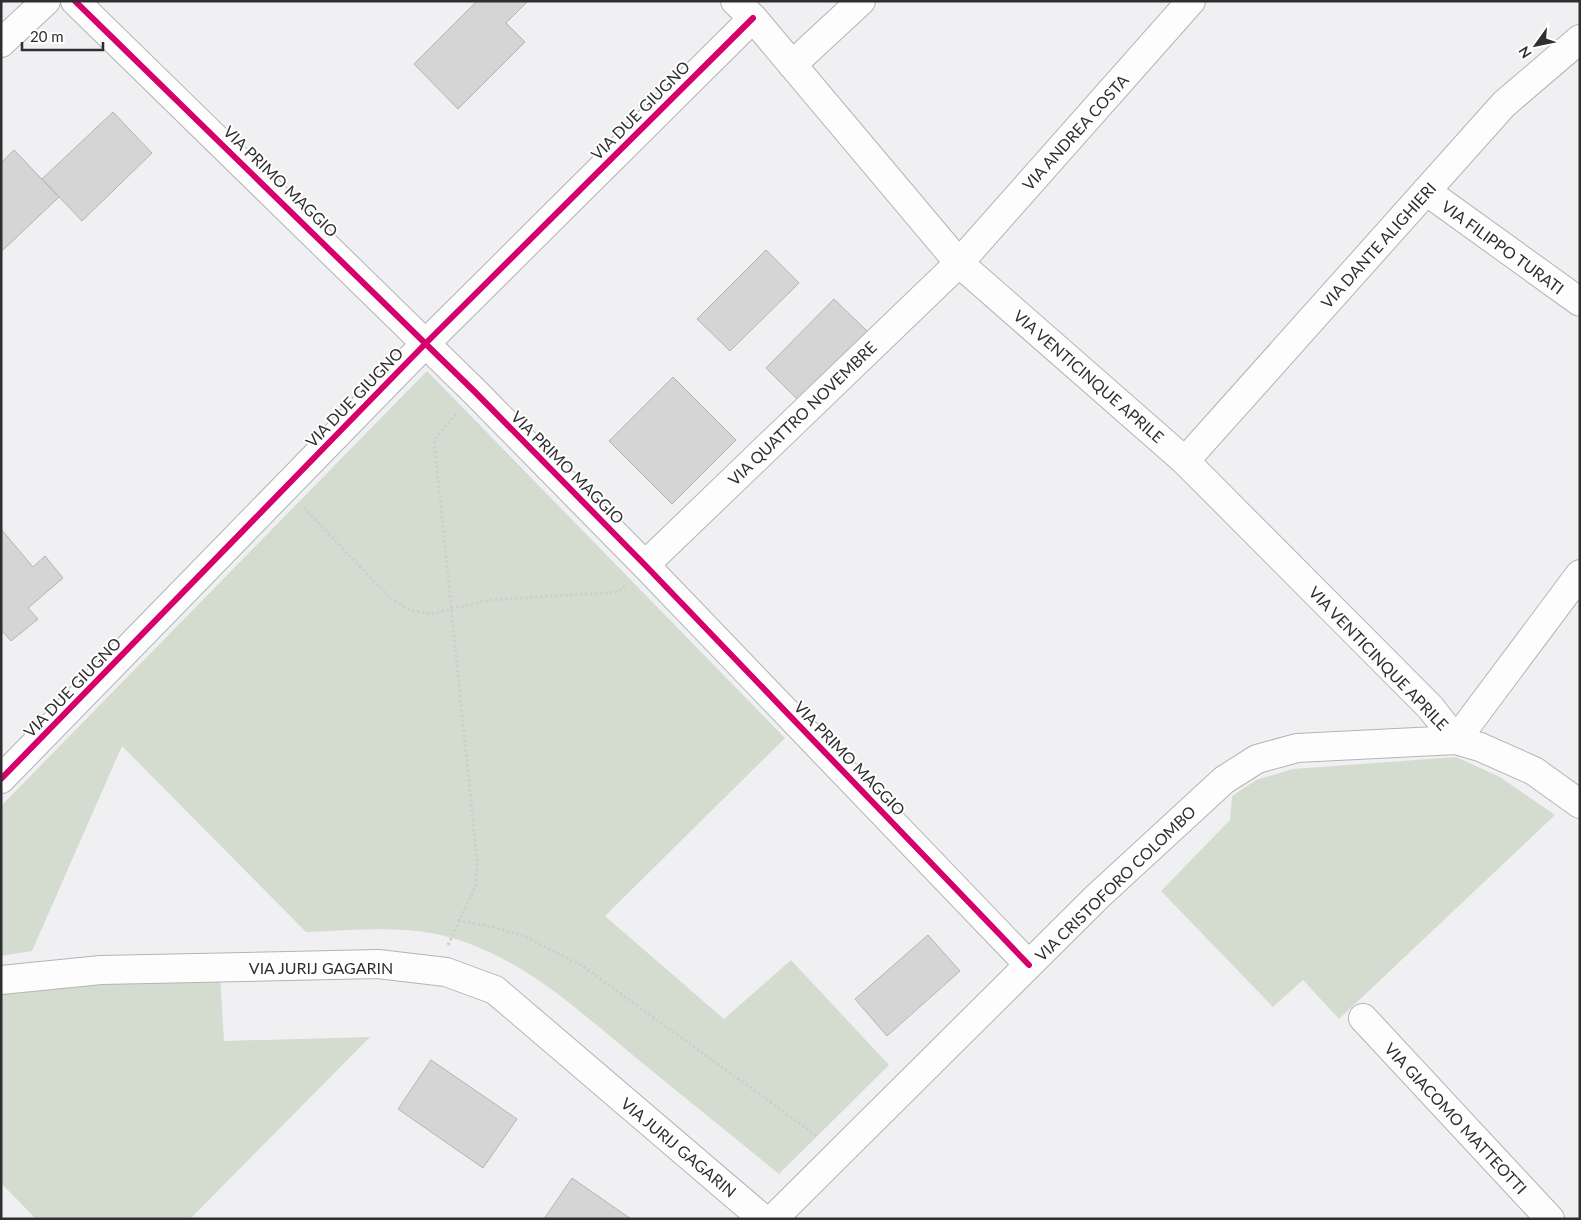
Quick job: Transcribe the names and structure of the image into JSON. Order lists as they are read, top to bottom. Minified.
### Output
{"streets":{"street":["VIA DUE GIUGNO","VIA ANDREA COSTA","VIA PRIMO MAGGIO","VIA DANTE ALIGHIERI","VIA FILIPPO TURATI","VIA VENTICINQUE APRILE","VIA QUATTRO NOVEMBRE","VIA CRISTOFORO COLOMBO","VIA JURIJ GAGARIN","VIA GIACOMO MATTEOTTI"]},"crossings":[["VIA DUE GIUGNO","VIA PRIMO MAGGIO"],["VIA DUE GIUGNO","VIA VENTICINQUE APRILE"],["VIA ANDREA COSTA","VIA VENTICINQUE APRILE"],["VIA ANDREA COSTA","VIA QUATTRO NOVEMBRE"],["VIA PRIMO MAGGIO","VIA QUATTRO NOVEMBRE"],["VIA PRIMO MAGGIO","VIA CRISTOFORO COLOMBO"],["VIA DANTE ALIGHIERI","VIA FILIPPO TURATI"],["VIA DANTE ALIGHIERI","VIA VENTICINQUE APRILE"],["VIA VENTICINQUE APRILE","VIA QUATTRO NOVEMBRE"],["VIA VENTICINQUE APRILE","VIA CRISTOFORO COLOMBO"]],"scale_bar":"20 m","north":"bottom left"}
